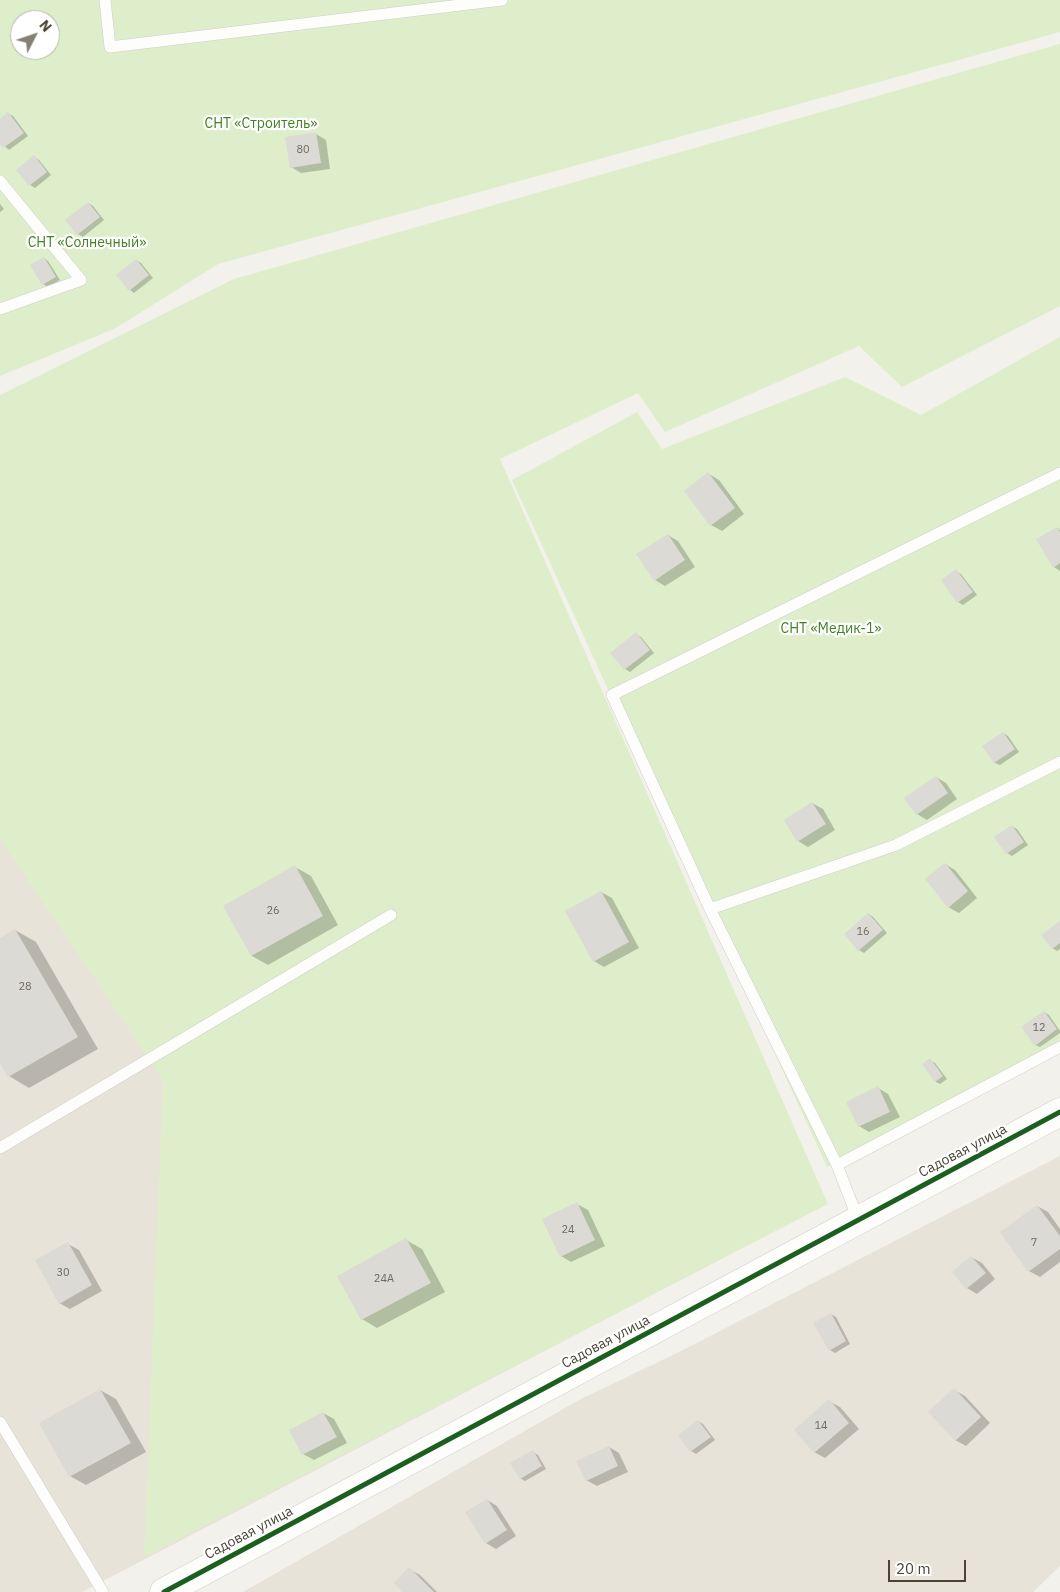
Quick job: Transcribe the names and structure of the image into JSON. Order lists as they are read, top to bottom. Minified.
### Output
{"streets":{"street":["Садовая улица"]},"parks":["СНТ «Строитель»","СНТ «Солнечный»","СНТ «Медик-1»"],"house_numbers":["80","26","16","28","12","24","7","30","24А","14"],"scale_bar":"20 m","north":"top right"}
